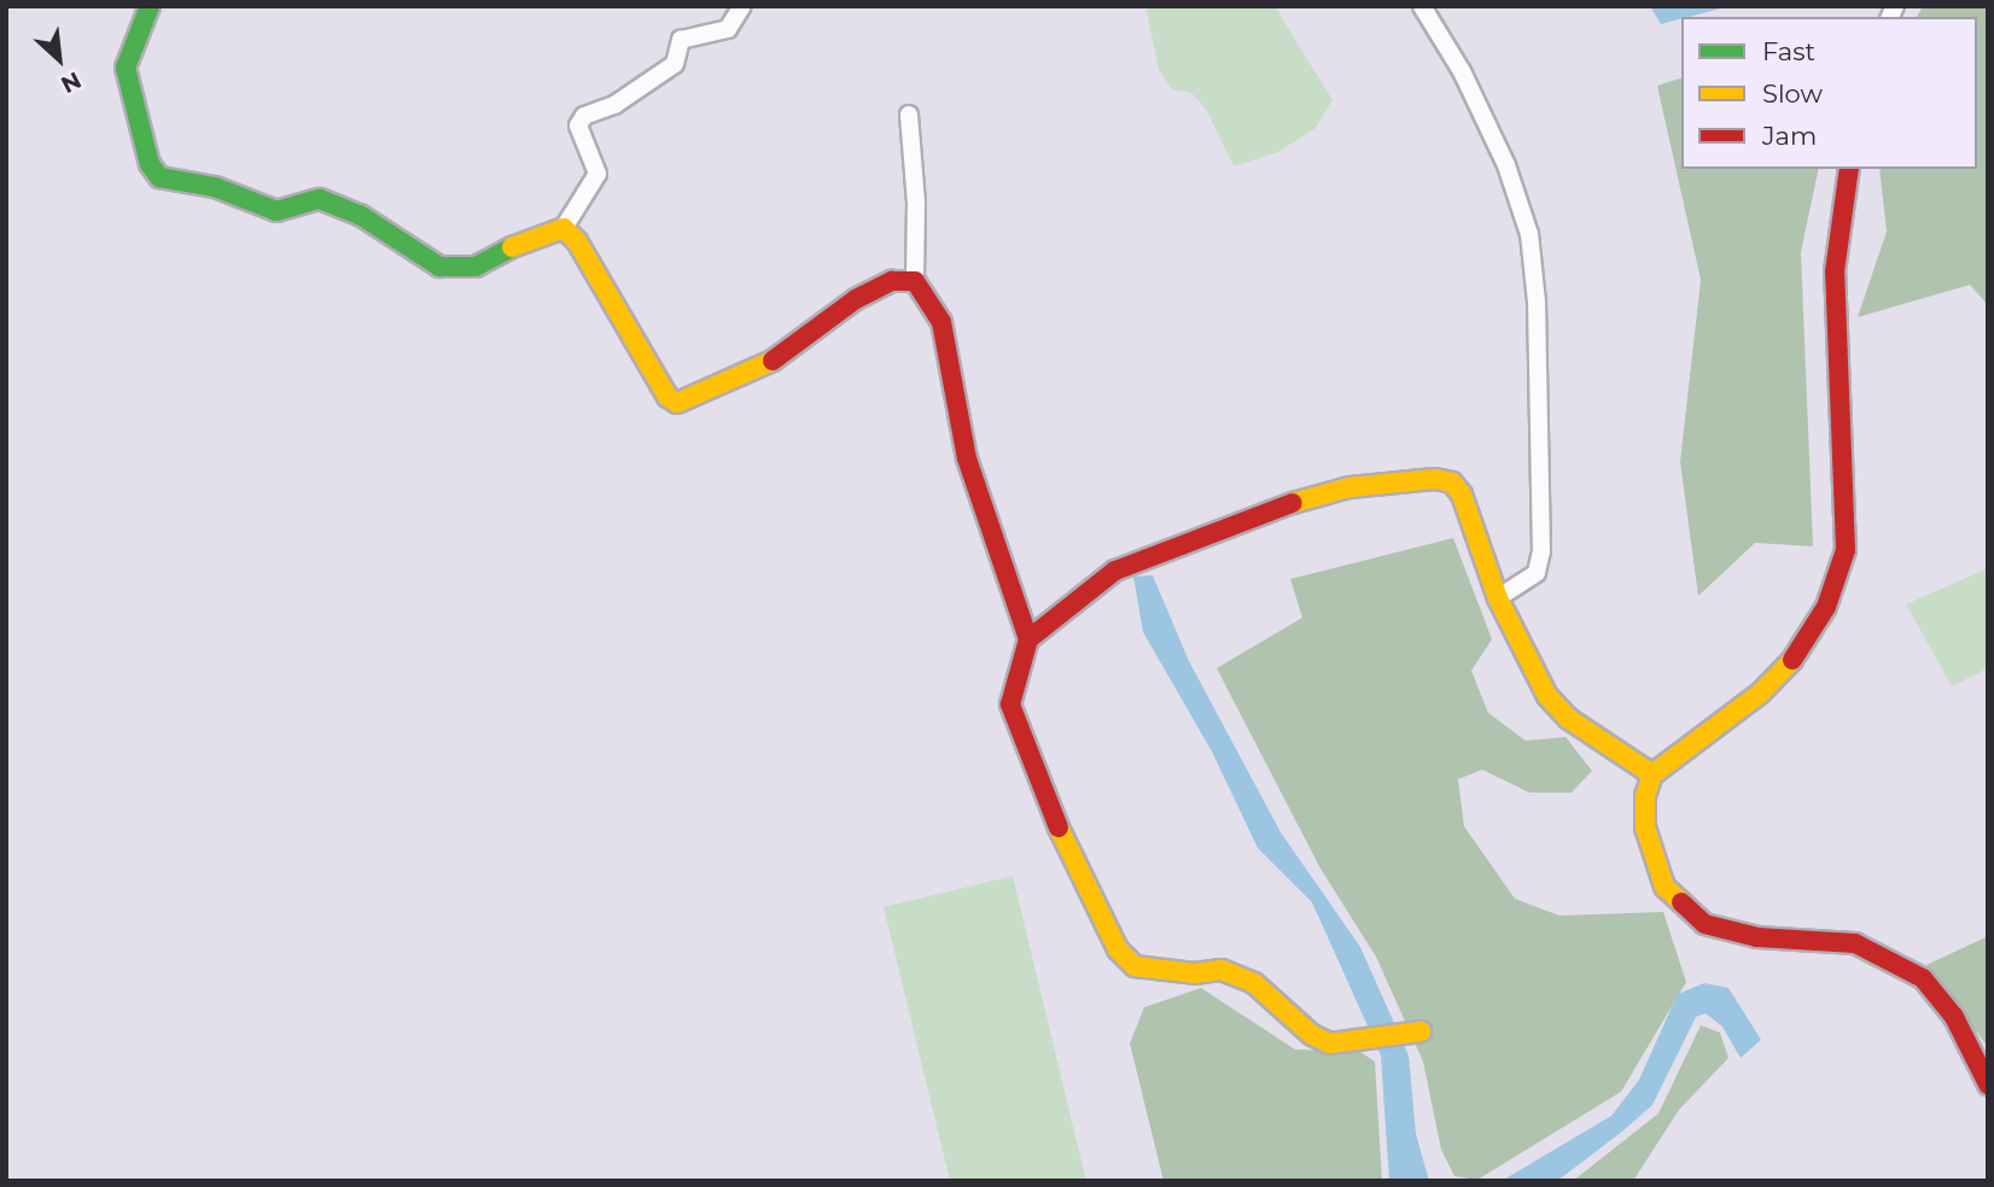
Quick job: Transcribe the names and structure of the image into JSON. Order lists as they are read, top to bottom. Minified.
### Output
{"legend":["Fast","Slow","Jam"],"north":"bottom right"}
